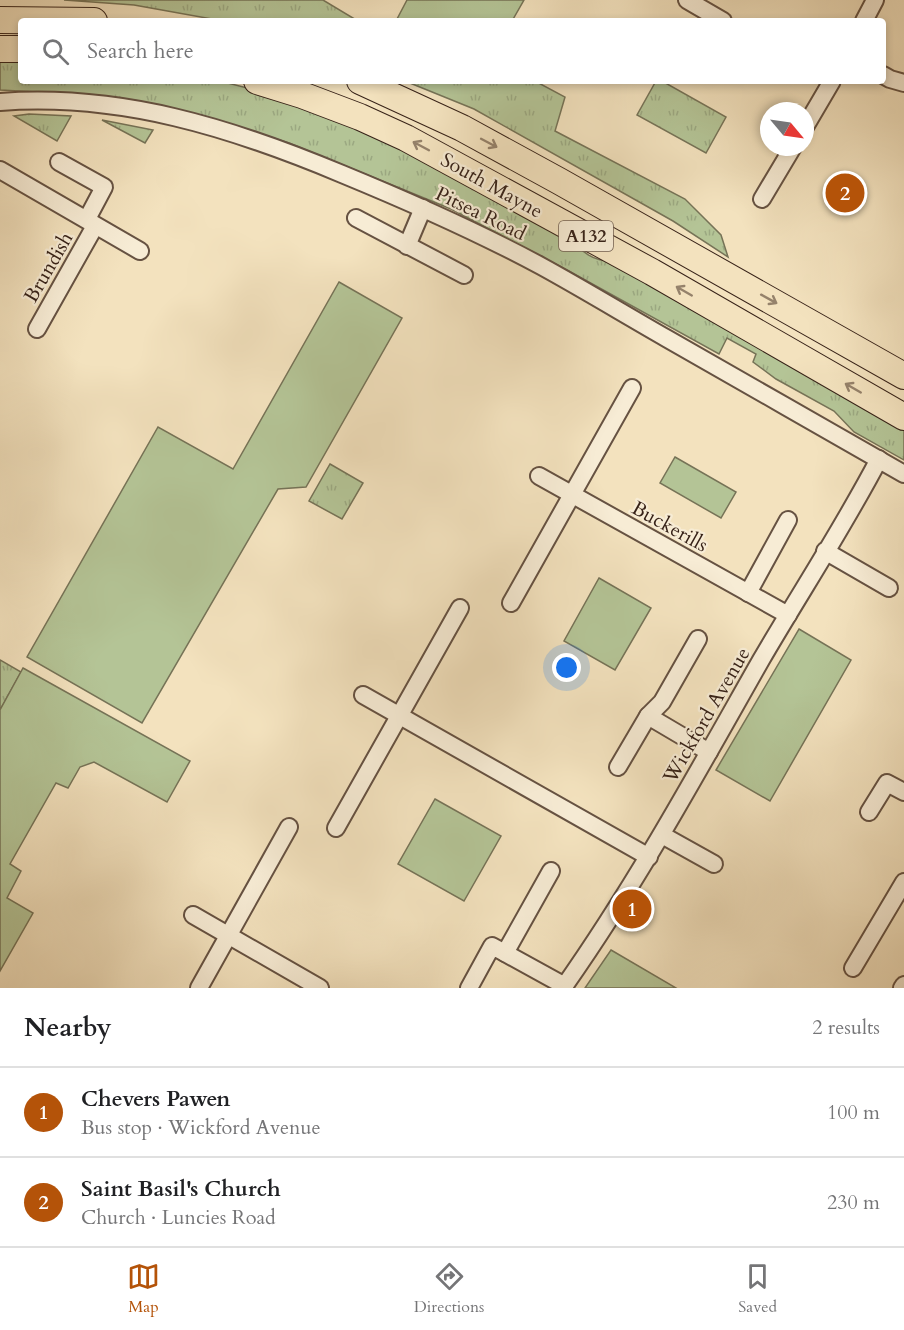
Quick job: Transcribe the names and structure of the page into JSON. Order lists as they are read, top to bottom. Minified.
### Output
{"streets":{"main road":["South Mayne","A132"],"street":["Pitsea Road","Brundish","Buckerills","Wickford Avenue"]},"crossings":[["Pitsea Road","Wickford Avenue"],["Buckerills","Wickford Avenue"]],"north":"bottom right","page":{"search":"Search here","pins":["2","1"],"heading":["Nearby","2 results"],"list":[{"mark":"1","name":"Chevers Pawen","note":"Bus stop · Wickford Avenue","value":"100 m"},{"mark":"2","name":"Saint Basil's Church","note":"Church · Luncies Road","value":"230 m"}],"nav":["Map","Directions","Saved"]}}
